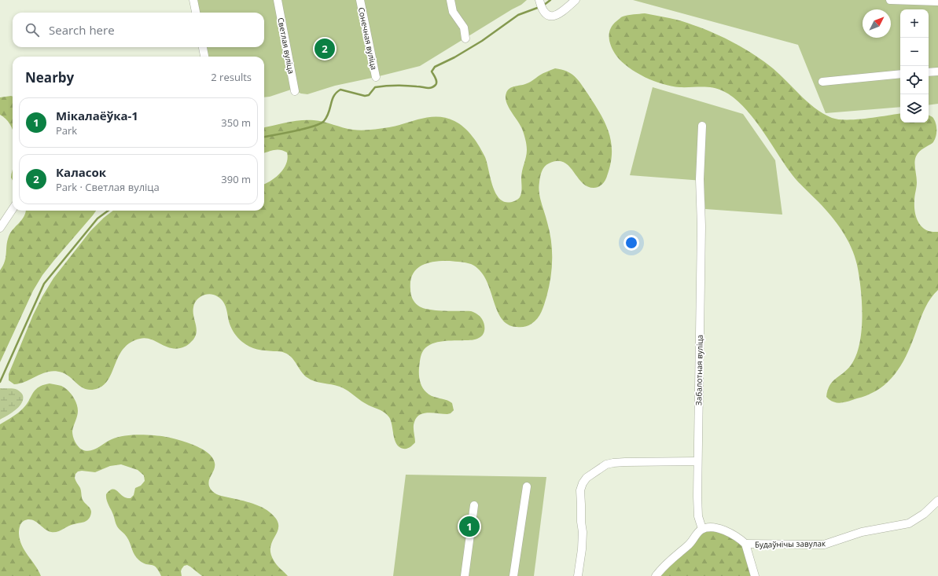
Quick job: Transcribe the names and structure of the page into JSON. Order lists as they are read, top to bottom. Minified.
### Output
{"streets":{"street":["Сонечная вуліца","Светлая вуліца","Забалотная вуліца","Будаўнічы завулак"]},"north":"top right","page":{"map_buttons":["+","−"],"search":"Search here","pins":["2","1"],"heading":["Nearby","2 results"],"list":[{"mark":"1","name":"Мікалаёўка-1","note":"Park","value":"350 m"},{"mark":"2","name":"Каласок","note":"Park · Светлая вуліца","value":"390 m"}]}}
